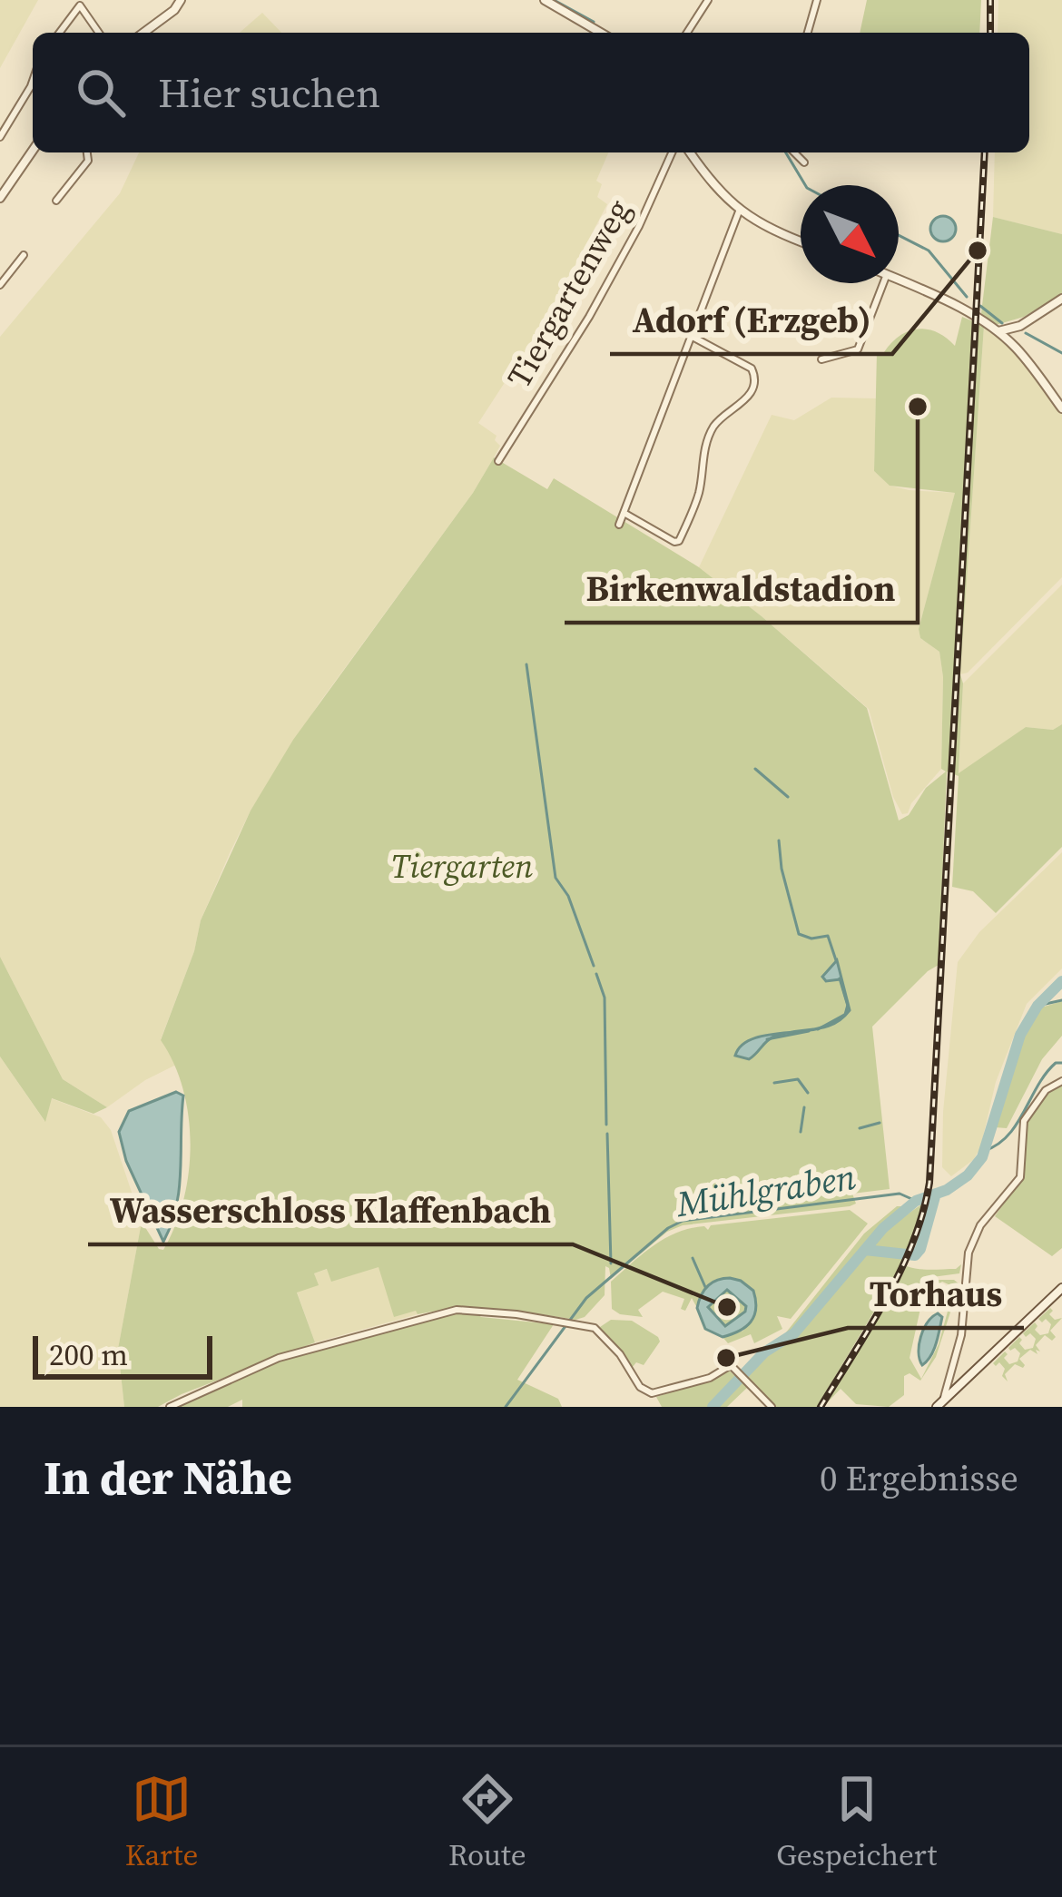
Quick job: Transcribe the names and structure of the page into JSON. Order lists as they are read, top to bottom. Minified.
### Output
{"streets":{"street":["Tiergartenweg"]},"water":["Mühlgraben"],"parks":["Tiergarten"],"places":["Adorf (Erzgeb)","Birkenwaldstadion","Wasserschloss Klaffenbach","Torhaus"],"scale_bar":"200 m","north":"bottom right","page":{"search":"Hier suchen","scale":"200 m","heading":["In der Nähe","0 Ergebnisse"],"nav":["Karte","Route","Gespeichert"]}}
